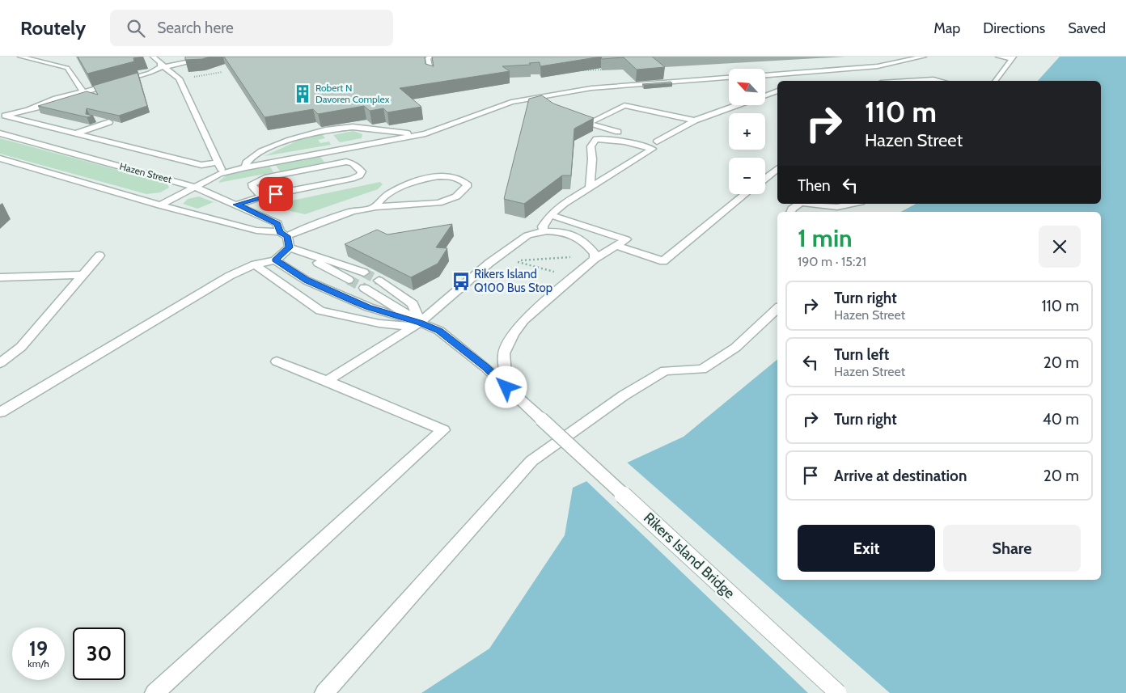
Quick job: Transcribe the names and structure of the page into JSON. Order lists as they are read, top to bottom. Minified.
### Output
{"streets":{"street":["Hazen Street","Rikers Island Bridge"]},"places":{"building":["Robert N Davoren Complex"],"bus stop":["Rikers Island Q100 Bus Stop"]},"north":"top left","page":{"header":"Routely","search":"Search here","nav":["Map","Directions","Saved"],"map_buttons":["+","−"],"turn":["110 m","Hazen Street"],"then":"Then","heading":["1 min","190 m · 15:21"],"list":[{"name":"Turn right","note":"Hazen Street","value":"110 m"},{"name":"Turn left","note":"Hazen Street","value":"20 m"},{"name":"Turn right","value":"40 m"},{"name":"Arrive at destination","value":"20 m"}],"buttons":["Exit","Share"],"speed":"19 km/h","limit":"30"}}
